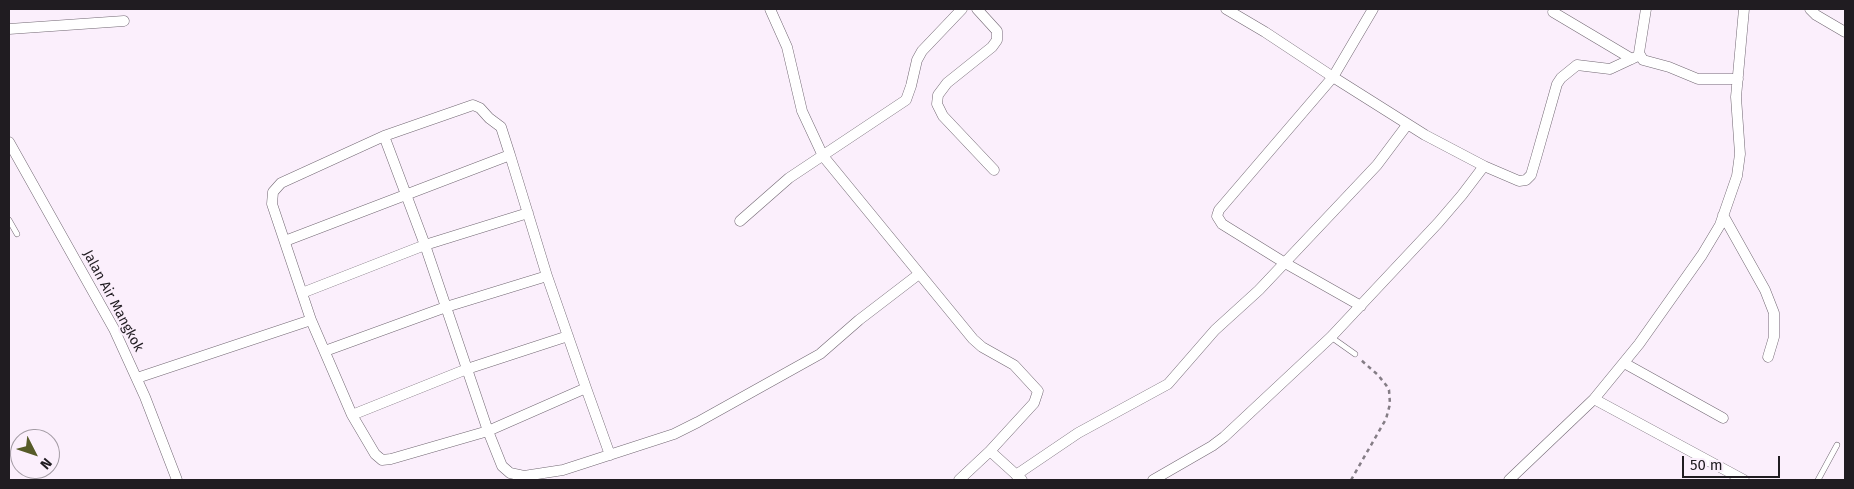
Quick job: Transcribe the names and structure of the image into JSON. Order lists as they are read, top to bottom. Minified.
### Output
{"streets":{"street":["Jalan Air Mangkok"]},"scale_bar":"50 m","north":"bottom right"}
